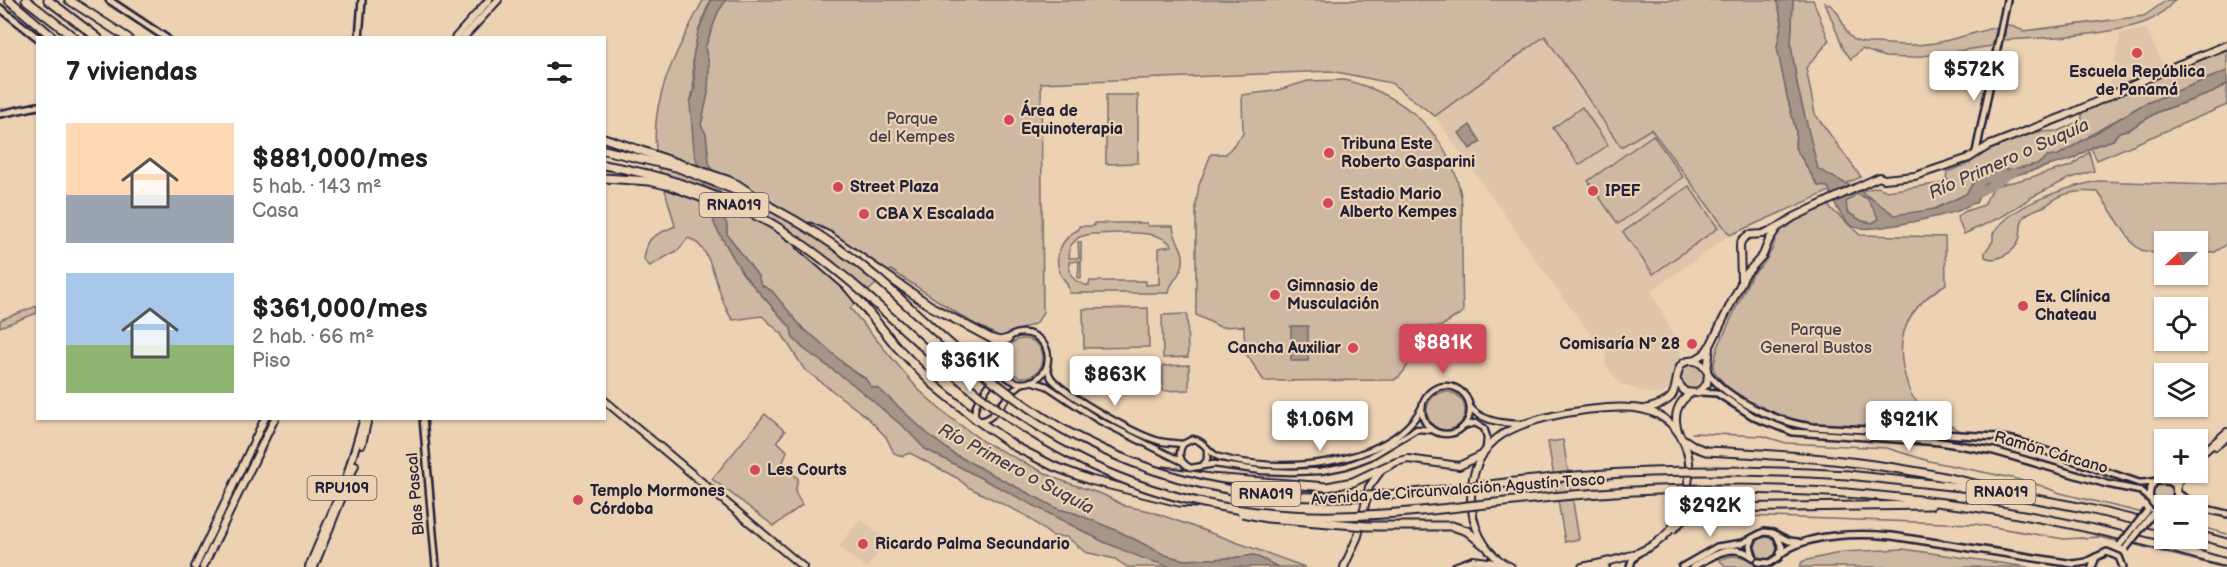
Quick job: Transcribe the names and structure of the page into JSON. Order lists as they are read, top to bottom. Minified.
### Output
{"streets":{"highway":["RNA019","Avenida de Circunvalación Agustín Tosco"],"main road":["Ramón Cárcano","RPU109","Blas Pascal"]},"water":["Río Primero o Suquía"],"parks":["Parque del Kempes","Parque General Bustos"],"places":["Escuela República de Panamá","Área de Equinoterapia","Tribuna Este Roberto Gasparini","Street Plaza","IPEF","Estadio Mario Alberto Kempes","CBA X Escalada","Gimnasio de Musculación","Ex. Clínica Chateau","Comisaría N° 28","Cancha Auxiliar","Les Courts","Templo Mormones Córdoba","Ricardo Palma Secundario"],"north":"left","page":{"heading":"7 viviendas","price":["$572K","$881K","$361K","$863K","$1.06M","$921K","$292K"],"list":[{"name":"$881,000/mes","note":"5 hab. · 143 m² · Casa"},{"name":"$361,000/mes","note":"2 hab. · 66 m² · Piso"}],"map_buttons":["+","−"]}}
